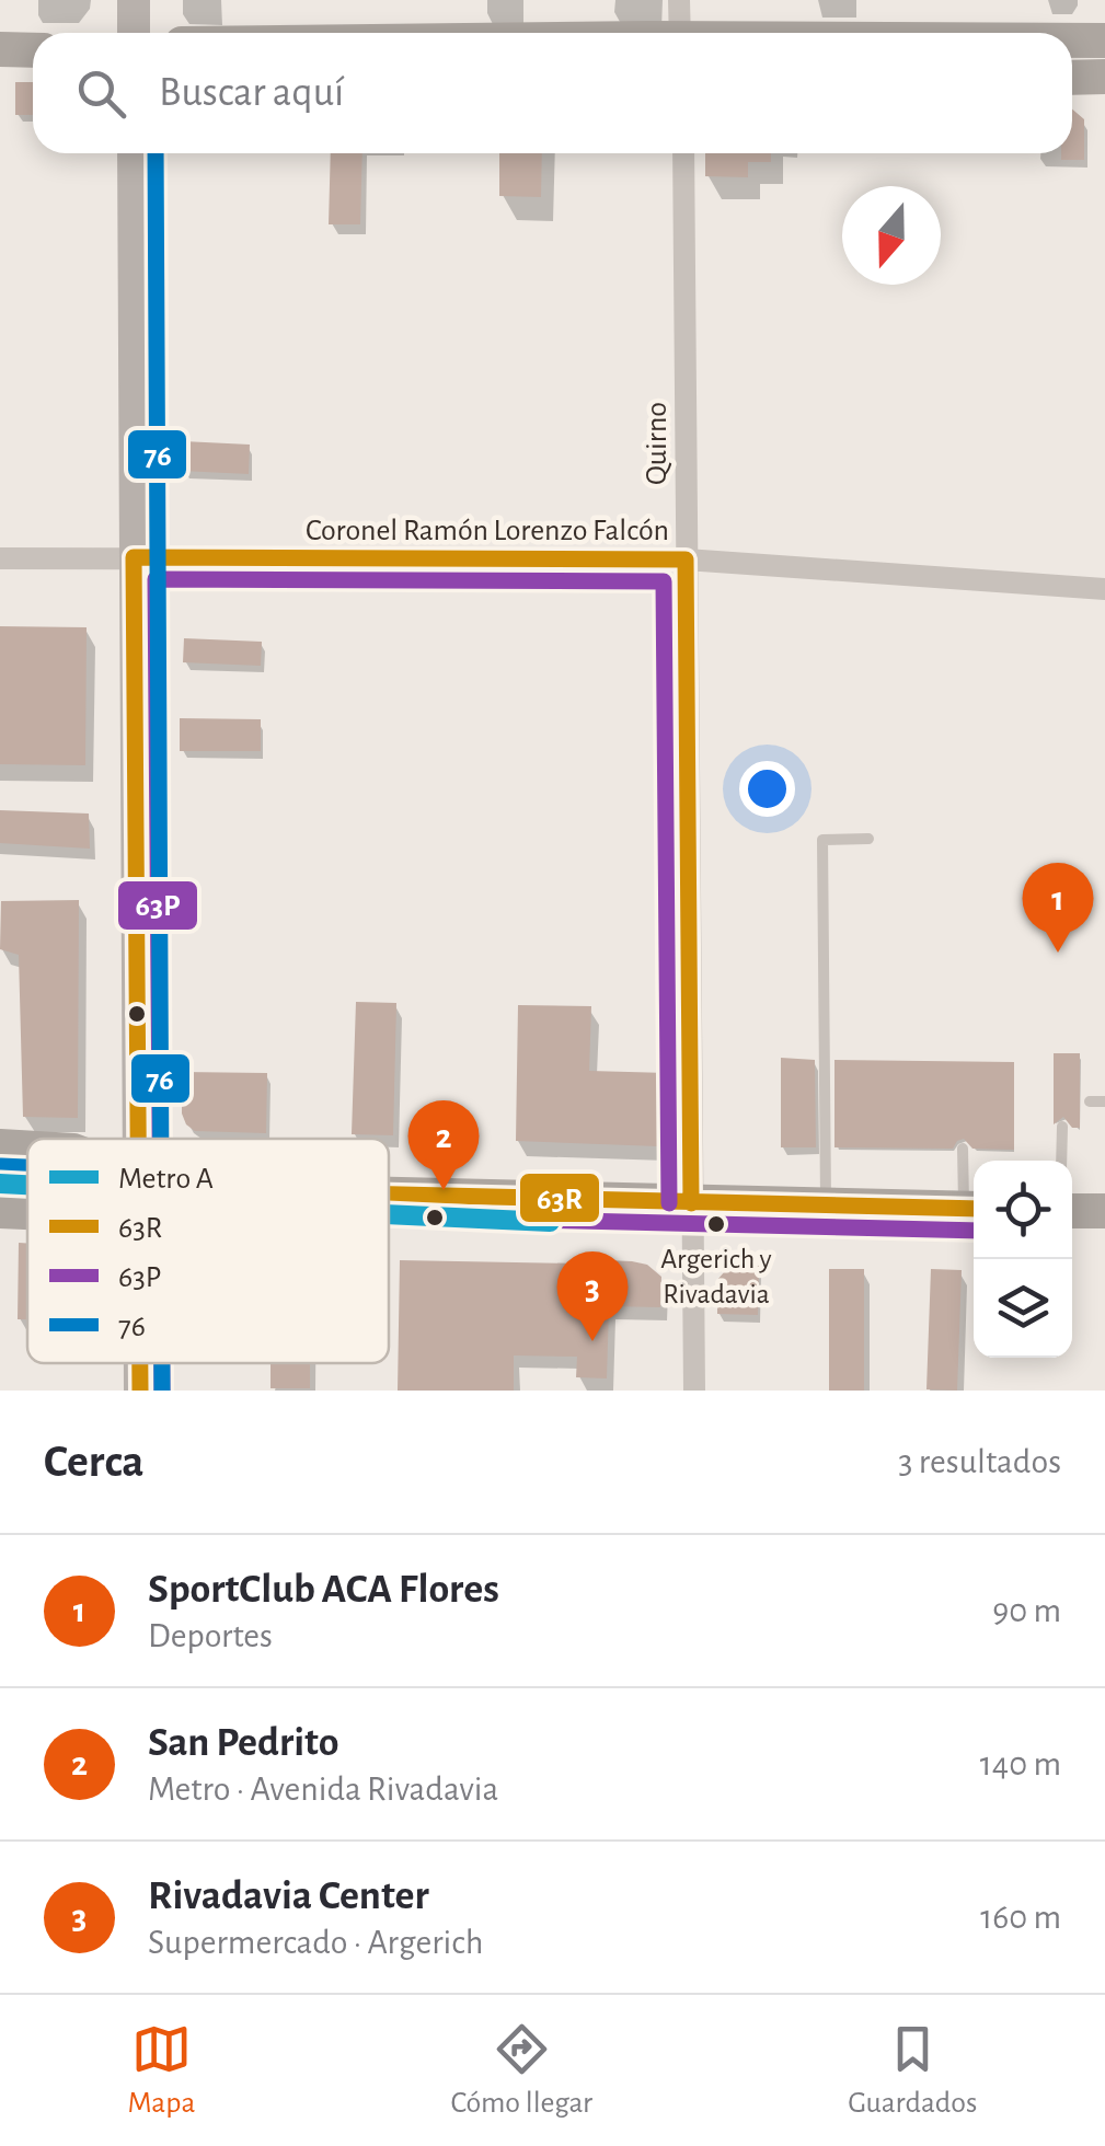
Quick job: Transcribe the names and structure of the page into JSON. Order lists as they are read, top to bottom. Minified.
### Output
{"streets":{"street":["Quirno","Coronel Ramón Lorenzo Falcón"]},"crossings":[["Quirno","Coronel Ramón Lorenzo Falcón"]],"places":["Argerich y Rivadavia"],"lines":["transit line 76","transit line 63R","transit line 63P","metro line A"],"legend":["Metro A","63R","63P","76"],"north":"bottom","page":{"search":"Buscar aquí","pins":["1","2","3"],"heading":["Cerca","3 resultados"],"list":[{"mark":"1","name":"SportClub ACA Flores","note":"Deportes","value":"90 m"},{"mark":"2","name":"San Pedrito","note":"Metro · Avenida Rivadavia","value":"140 m"},{"mark":"3","name":"Rivadavia Center","note":"Supermercado · Argerich","value":"160 m"}],"nav":["Mapa","Cómo llegar","Guardados"]}}
